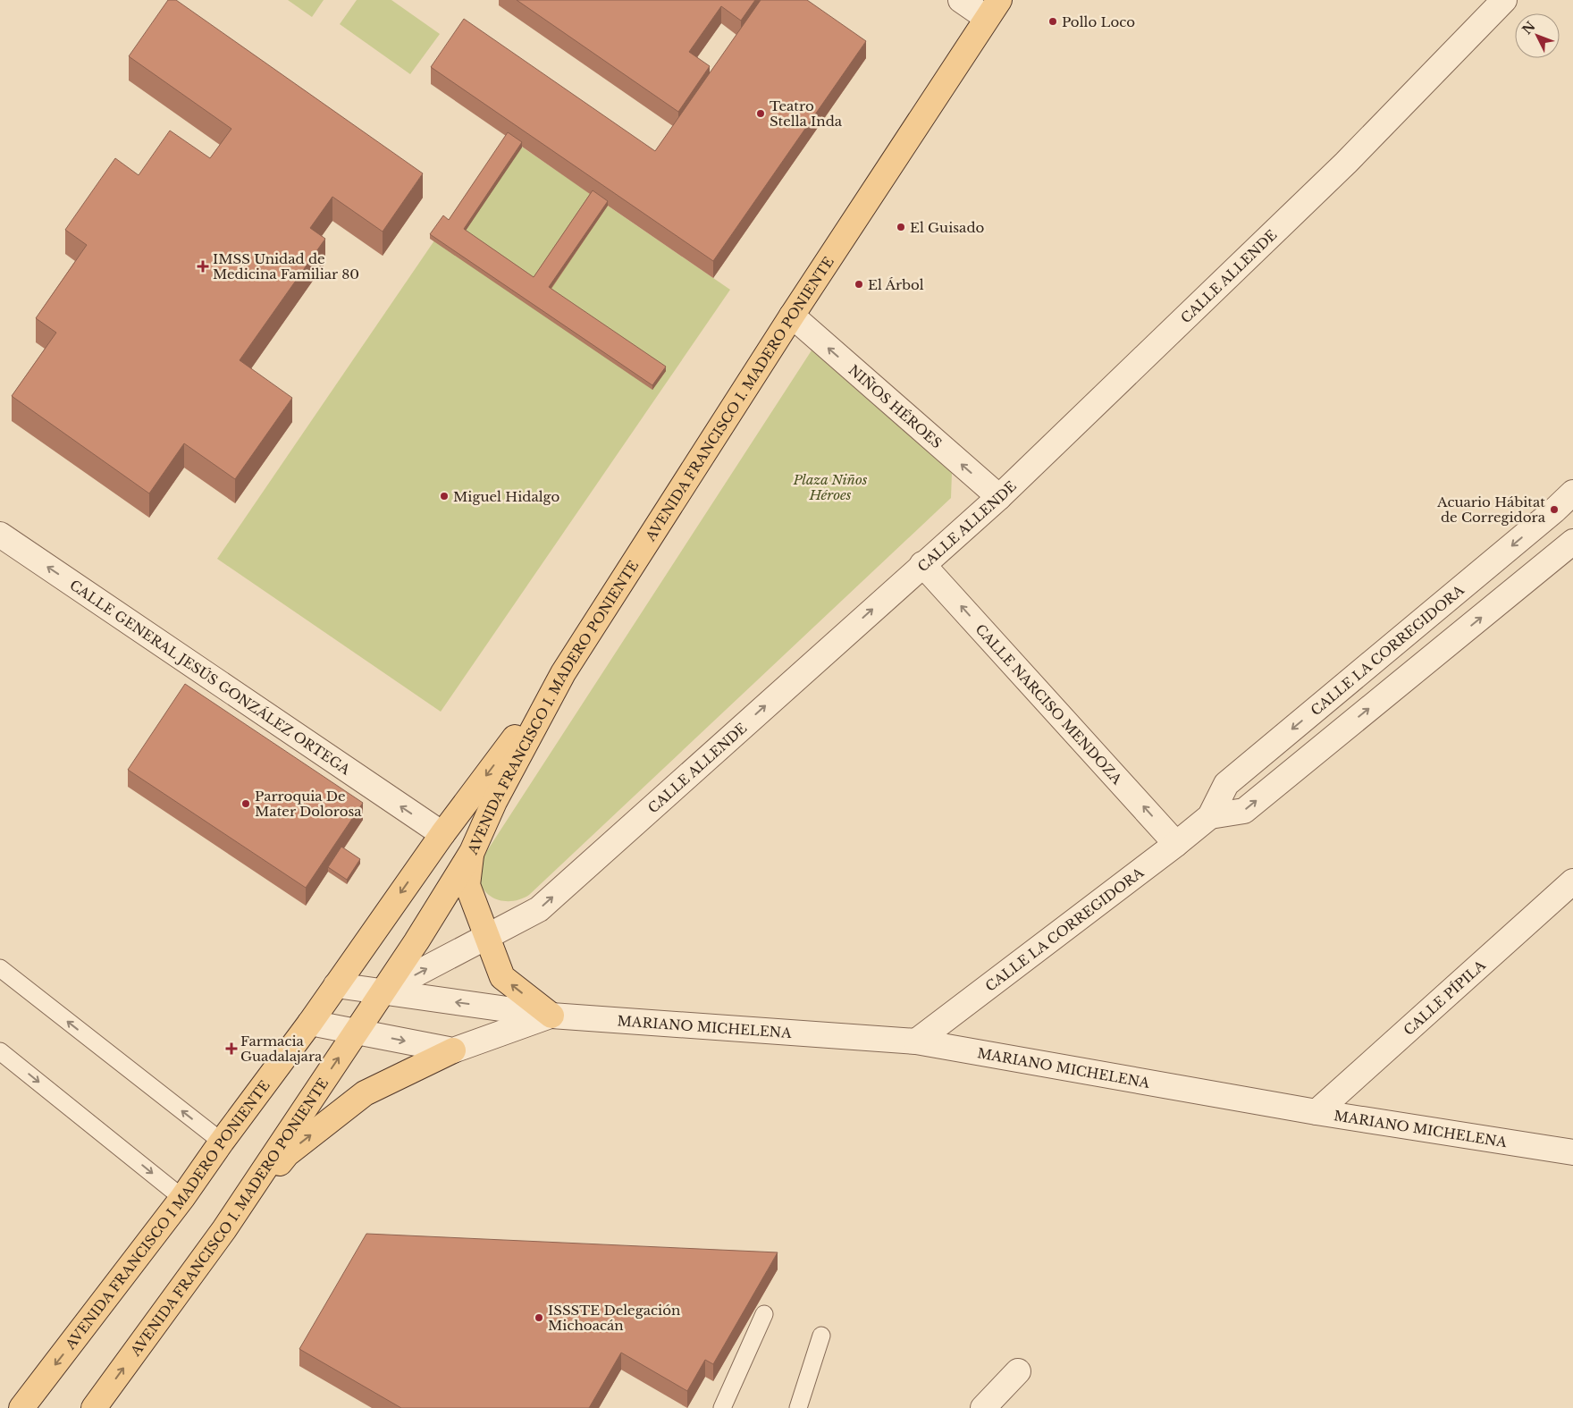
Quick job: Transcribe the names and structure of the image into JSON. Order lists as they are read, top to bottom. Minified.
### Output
{"streets":{"main road":["AVENIDA FRANCISCO I. MADERO PONIENTE","AVENIDA FRANCISCO I MADERO PONIENTE"],"street":["CALLE ALLENDE","NIÑOS HÉROES","CALLE LA CORREGIDORA","CALLE GENERAL JESÚS GONZÁLEZ ORTEGA","CALLE NARCISO MENDOZA","CALLE PÍPILA","MARIANO MICHELENA"]},"crossings":[["CALLE ALLENDE","AVENIDA FRANCISCO I. MADERO PONIENTE"],["CALLE ALLENDE","NIÑOS HÉROES"],["CALLE ALLENDE","CALLE NARCISO MENDOZA"],["CALLE ALLENDE","MARIANO MICHELENA"],["AVENIDA FRANCISCO I. MADERO PONIENTE","NIÑOS HÉROES"],["AVENIDA FRANCISCO I. MADERO PONIENTE","MARIANO MICHELENA"],["AVENIDA FRANCISCO I. MADERO PONIENTE","AVENIDA FRANCISCO I MADERO PONIENTE"],["CALLE LA CORREGIDORA","CALLE NARCISO MENDOZA"],["CALLE LA CORREGIDORA","MARIANO MICHELENA"],["CALLE GENERAL JESÚS GONZÁLEZ ORTEGA","AVENIDA FRANCISCO I MADERO PONIENTE"],["CALLE PÍPILA","MARIANO MICHELENA"],["MARIANO MICHELENA","AVENIDA FRANCISCO I MADERO PONIENTE"]],"one_way":["CALLE ALLENDE","NIÑOS HÉROES","CALLE GENERAL JESÚS GONZÁLEZ ORTEGA","CALLE NARCISO MENDOZA","AVENIDA FRANCISCO I MADERO PONIENTE"],"parks":["Plaza Niños Héroes"],"places":{"other":["Pollo Loco","Teatro Stella Inda","El Guisado","El Árbol","Miguel Hidalgo","Acuario Hábitat de Corregidora","Parroquia De Mater Dolorosa","ISSSTE Delegación Michoacán"],"health":["IMSS Unidad de Medicina Familiar 80","Farmacia Guadalajara"]},"north":"top left"}
